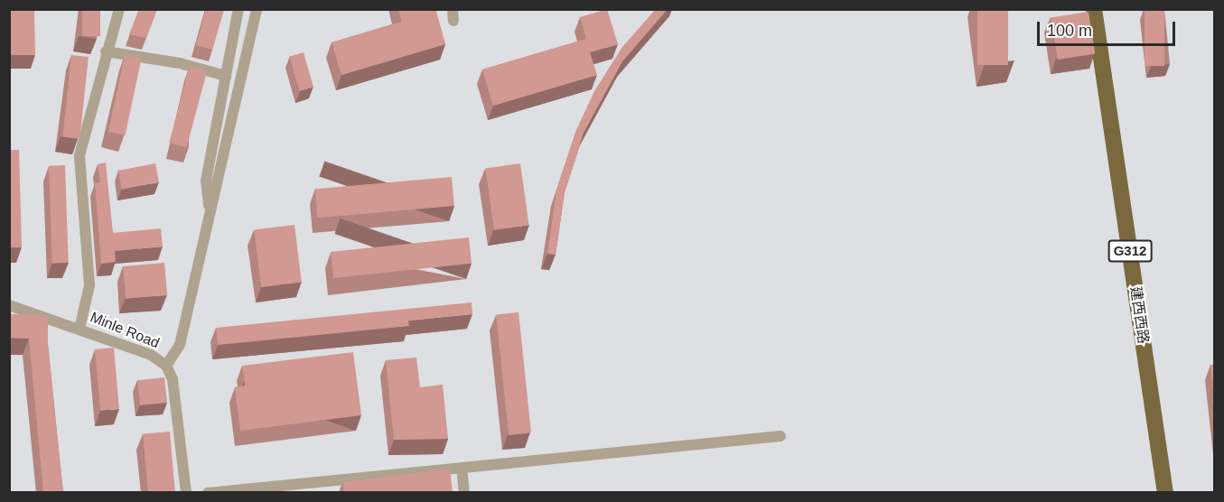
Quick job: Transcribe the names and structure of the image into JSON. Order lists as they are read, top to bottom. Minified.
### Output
{"streets":{"highway":["G312","建西西路"],"street":["Minle Road"]},"scale_bar":"100 m"}
